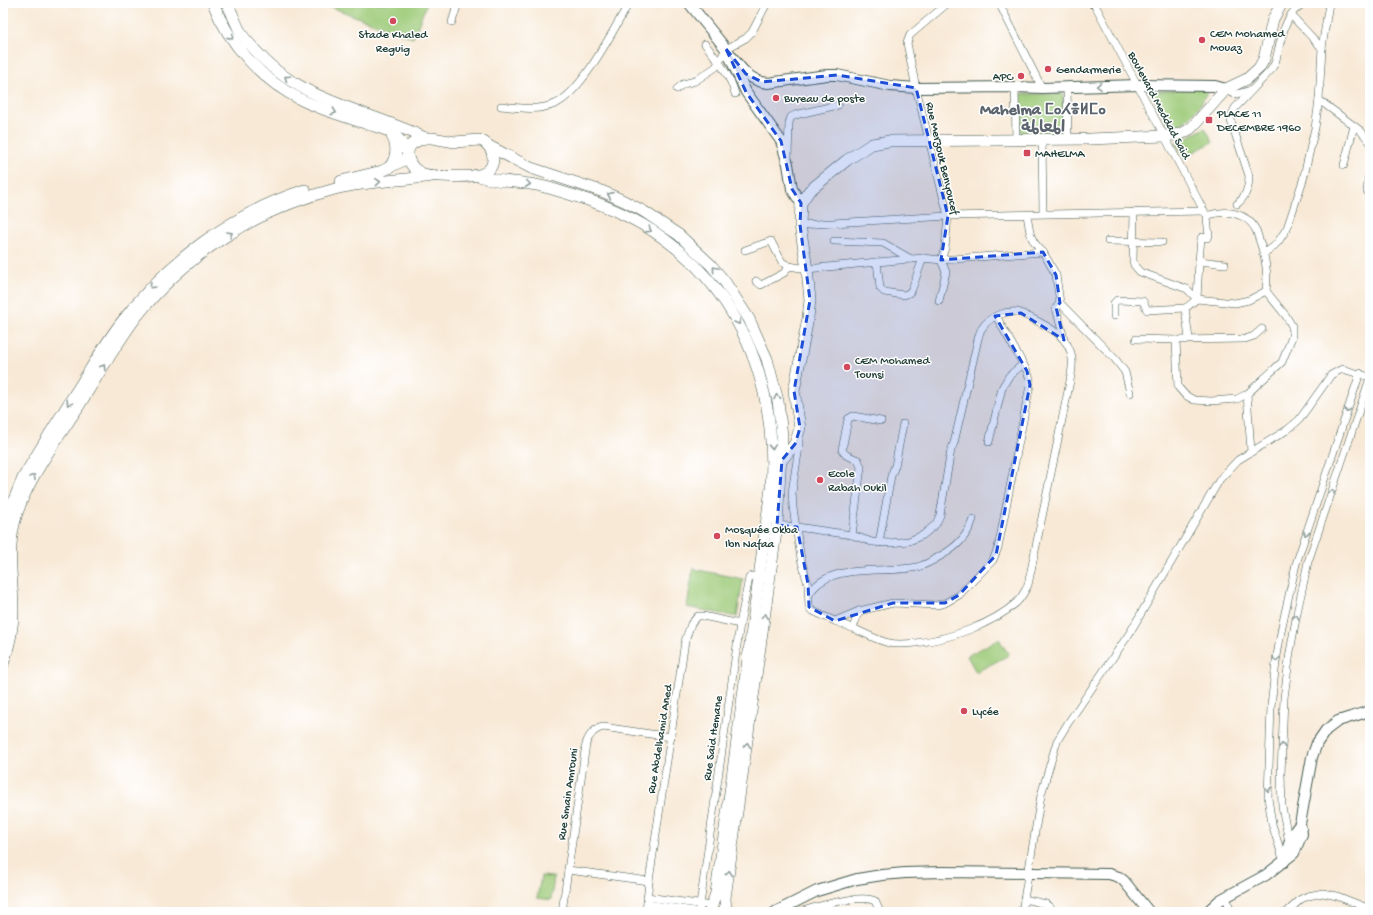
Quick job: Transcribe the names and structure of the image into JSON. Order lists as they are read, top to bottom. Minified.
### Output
{"streets":{"street":["Boulevard Meddad Said","Rue Merzouk Benyoucef","Rue Said Hemane","Rue Abdelhamid Aned","Rue Smain Amrouni"]},"crossings":[["Rue Said Hemane","Rue Abdelhamid Aned"],["Rue Abdelhamid Aned","Rue Smain Amrouni"]],"districts":["Mahelma ⵎⴰⵃⴻⵍⵎⴰ المعالمة"],"places":{"other":["Stade Khaled Reguig","CEM Mohamed Mouaz","Gendarmerie","APC","Bureau de poste","CEM Mohamed Tounsi","Ecole Rabah Oukil","Mosquée Okba Ibn Nafaa","Lycée"],"transit":["PLACE 11 DECEMBRE 1960","MAHELMA"]}}
